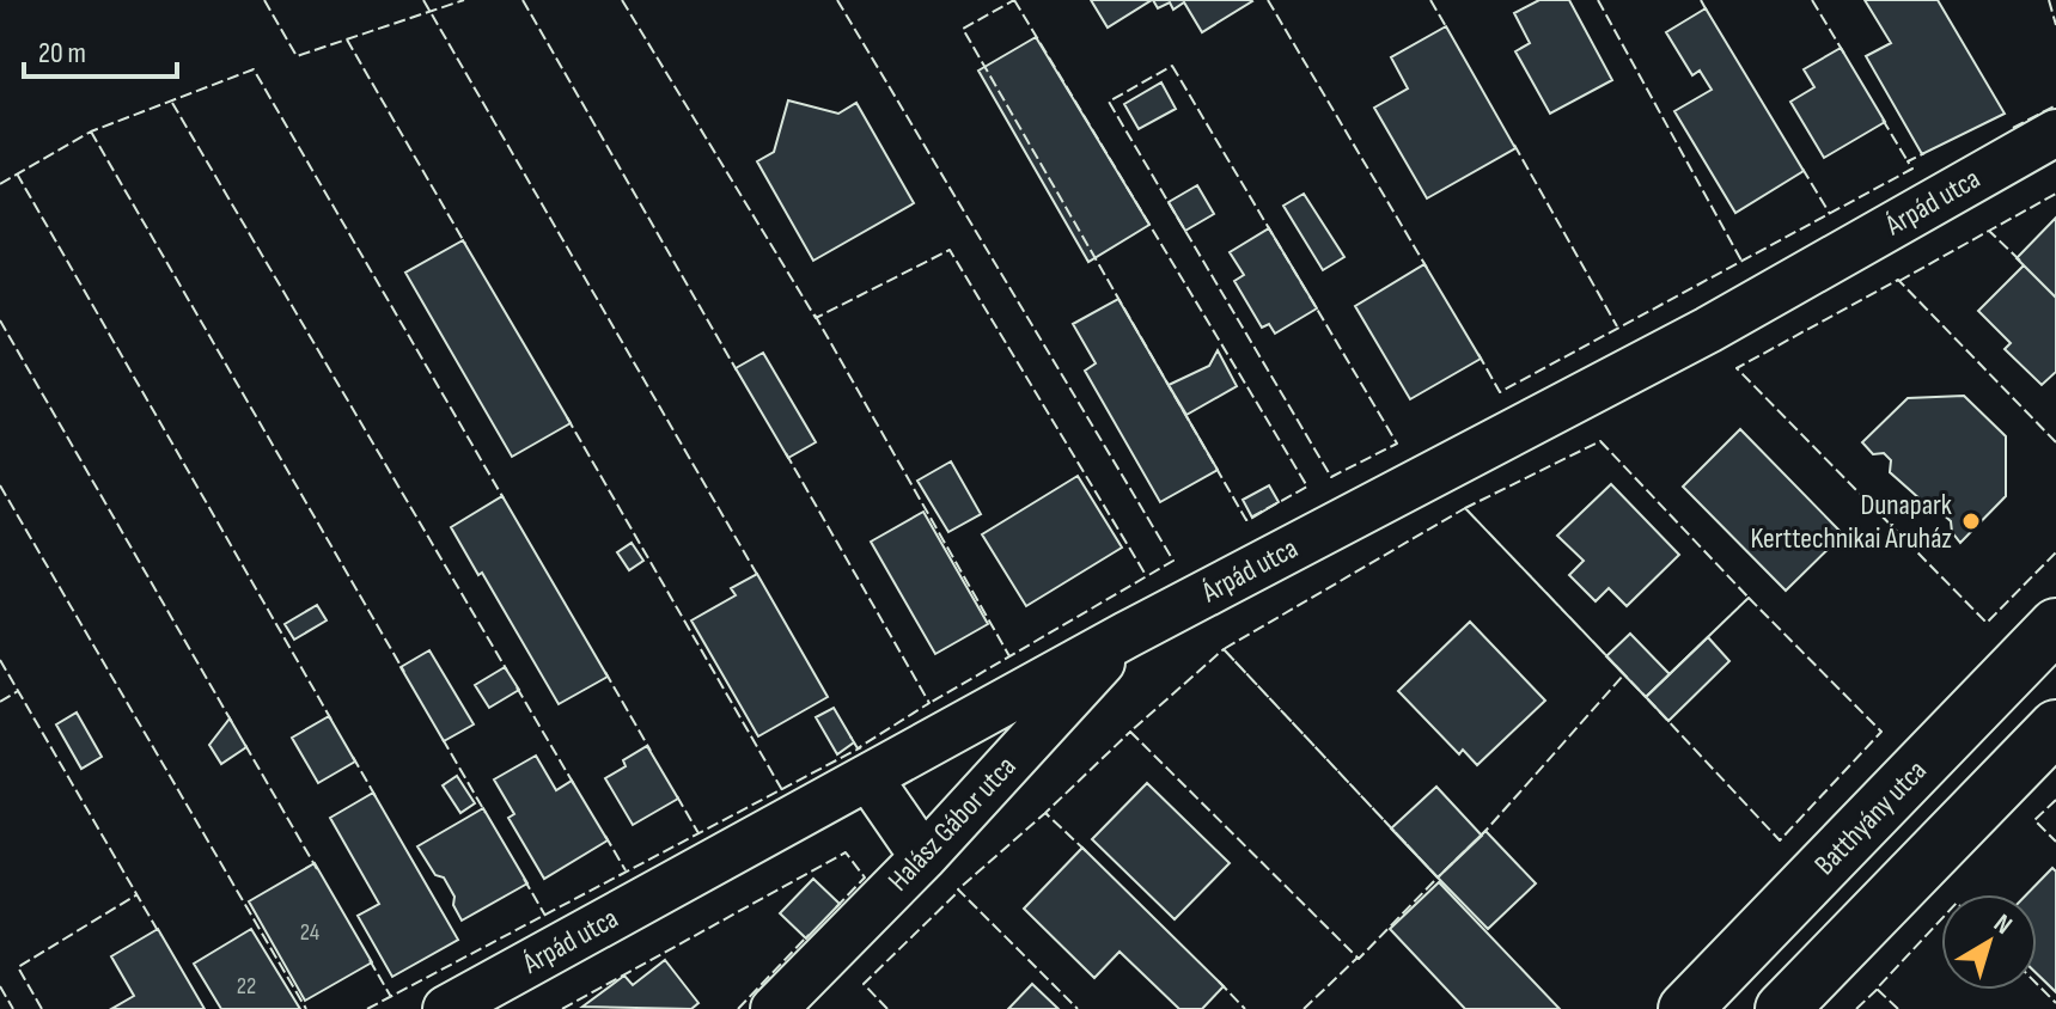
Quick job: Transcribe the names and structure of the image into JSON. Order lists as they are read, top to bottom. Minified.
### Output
{"streets":{"main road":["Batthyány utca"],"street":["Árpád utca","Halász Gábor utca"]},"crossings":[["Árpád utca","Halász Gábor utca"]],"places":["Dunapark Kerttechnikai Áruház"],"house_numbers":["24","22"],"scale_bar":"20 m","north":"top right"}
